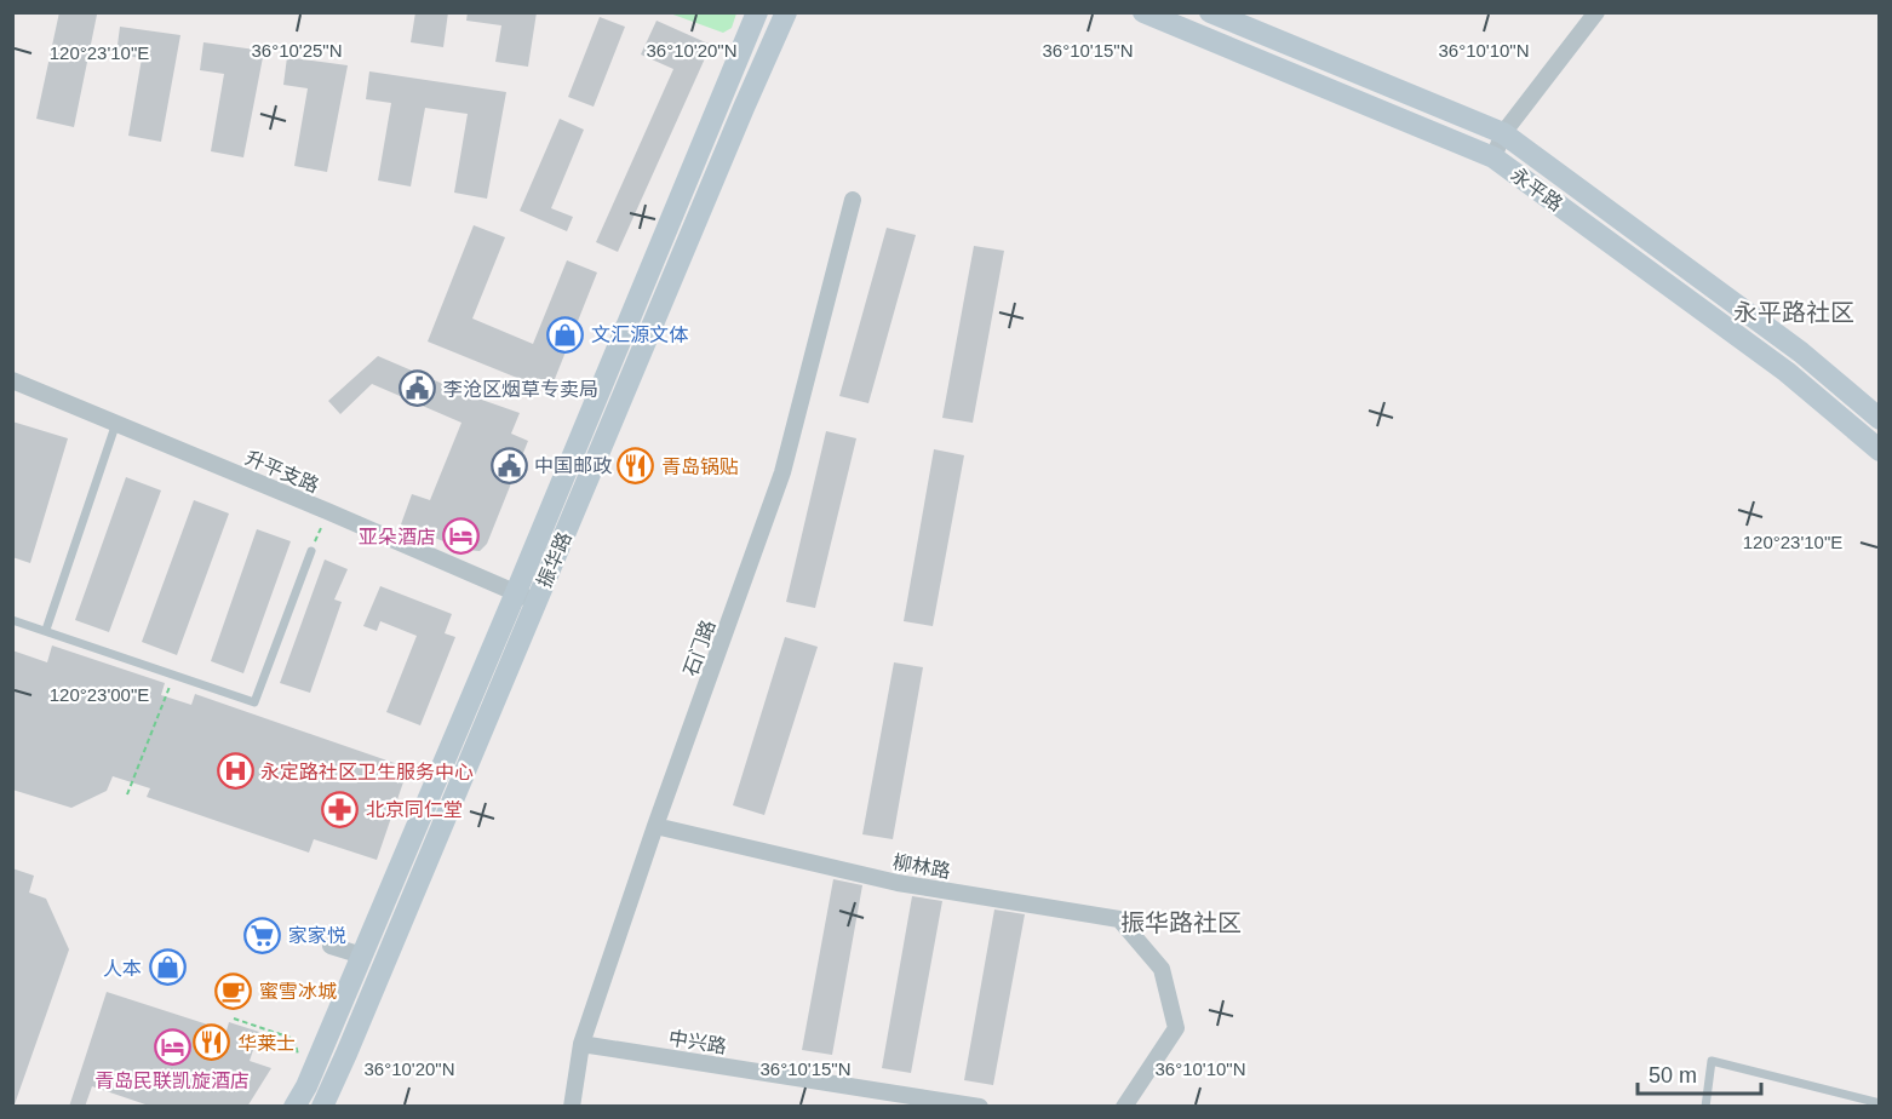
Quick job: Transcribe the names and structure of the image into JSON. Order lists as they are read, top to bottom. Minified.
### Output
{"streets":{"main road":["永平路","振华路"],"street":["升平支路","石门路","柳林路","中兴路"]},"crossings":[["升平支路","振华路"],["石门路","柳林路"],["石门路","中兴路"]],"districts":["永平路社区","振华路社区"],"places":{"shop":["文汇源文体","人本"],"public building":["李沧区烟草专卖局","中国邮政"],"restaurant":["青岛锅贴","华莱士"],"hotel":["亚朵酒店","青岛民联凯旋酒店"],"hospital":["永定路社区卫生服务中心"],"pharmacy":["北京同仁堂"],"supermarket":["家家悦"],"cafe":["蜜雪冰城"]},"scale_bar":"50 m","coordinates":["36°10'20\"N","36°10'15\"N","36°10'10\"N","36°10'25\"N","120°23'10\"E","120°23'00\"E"]}
